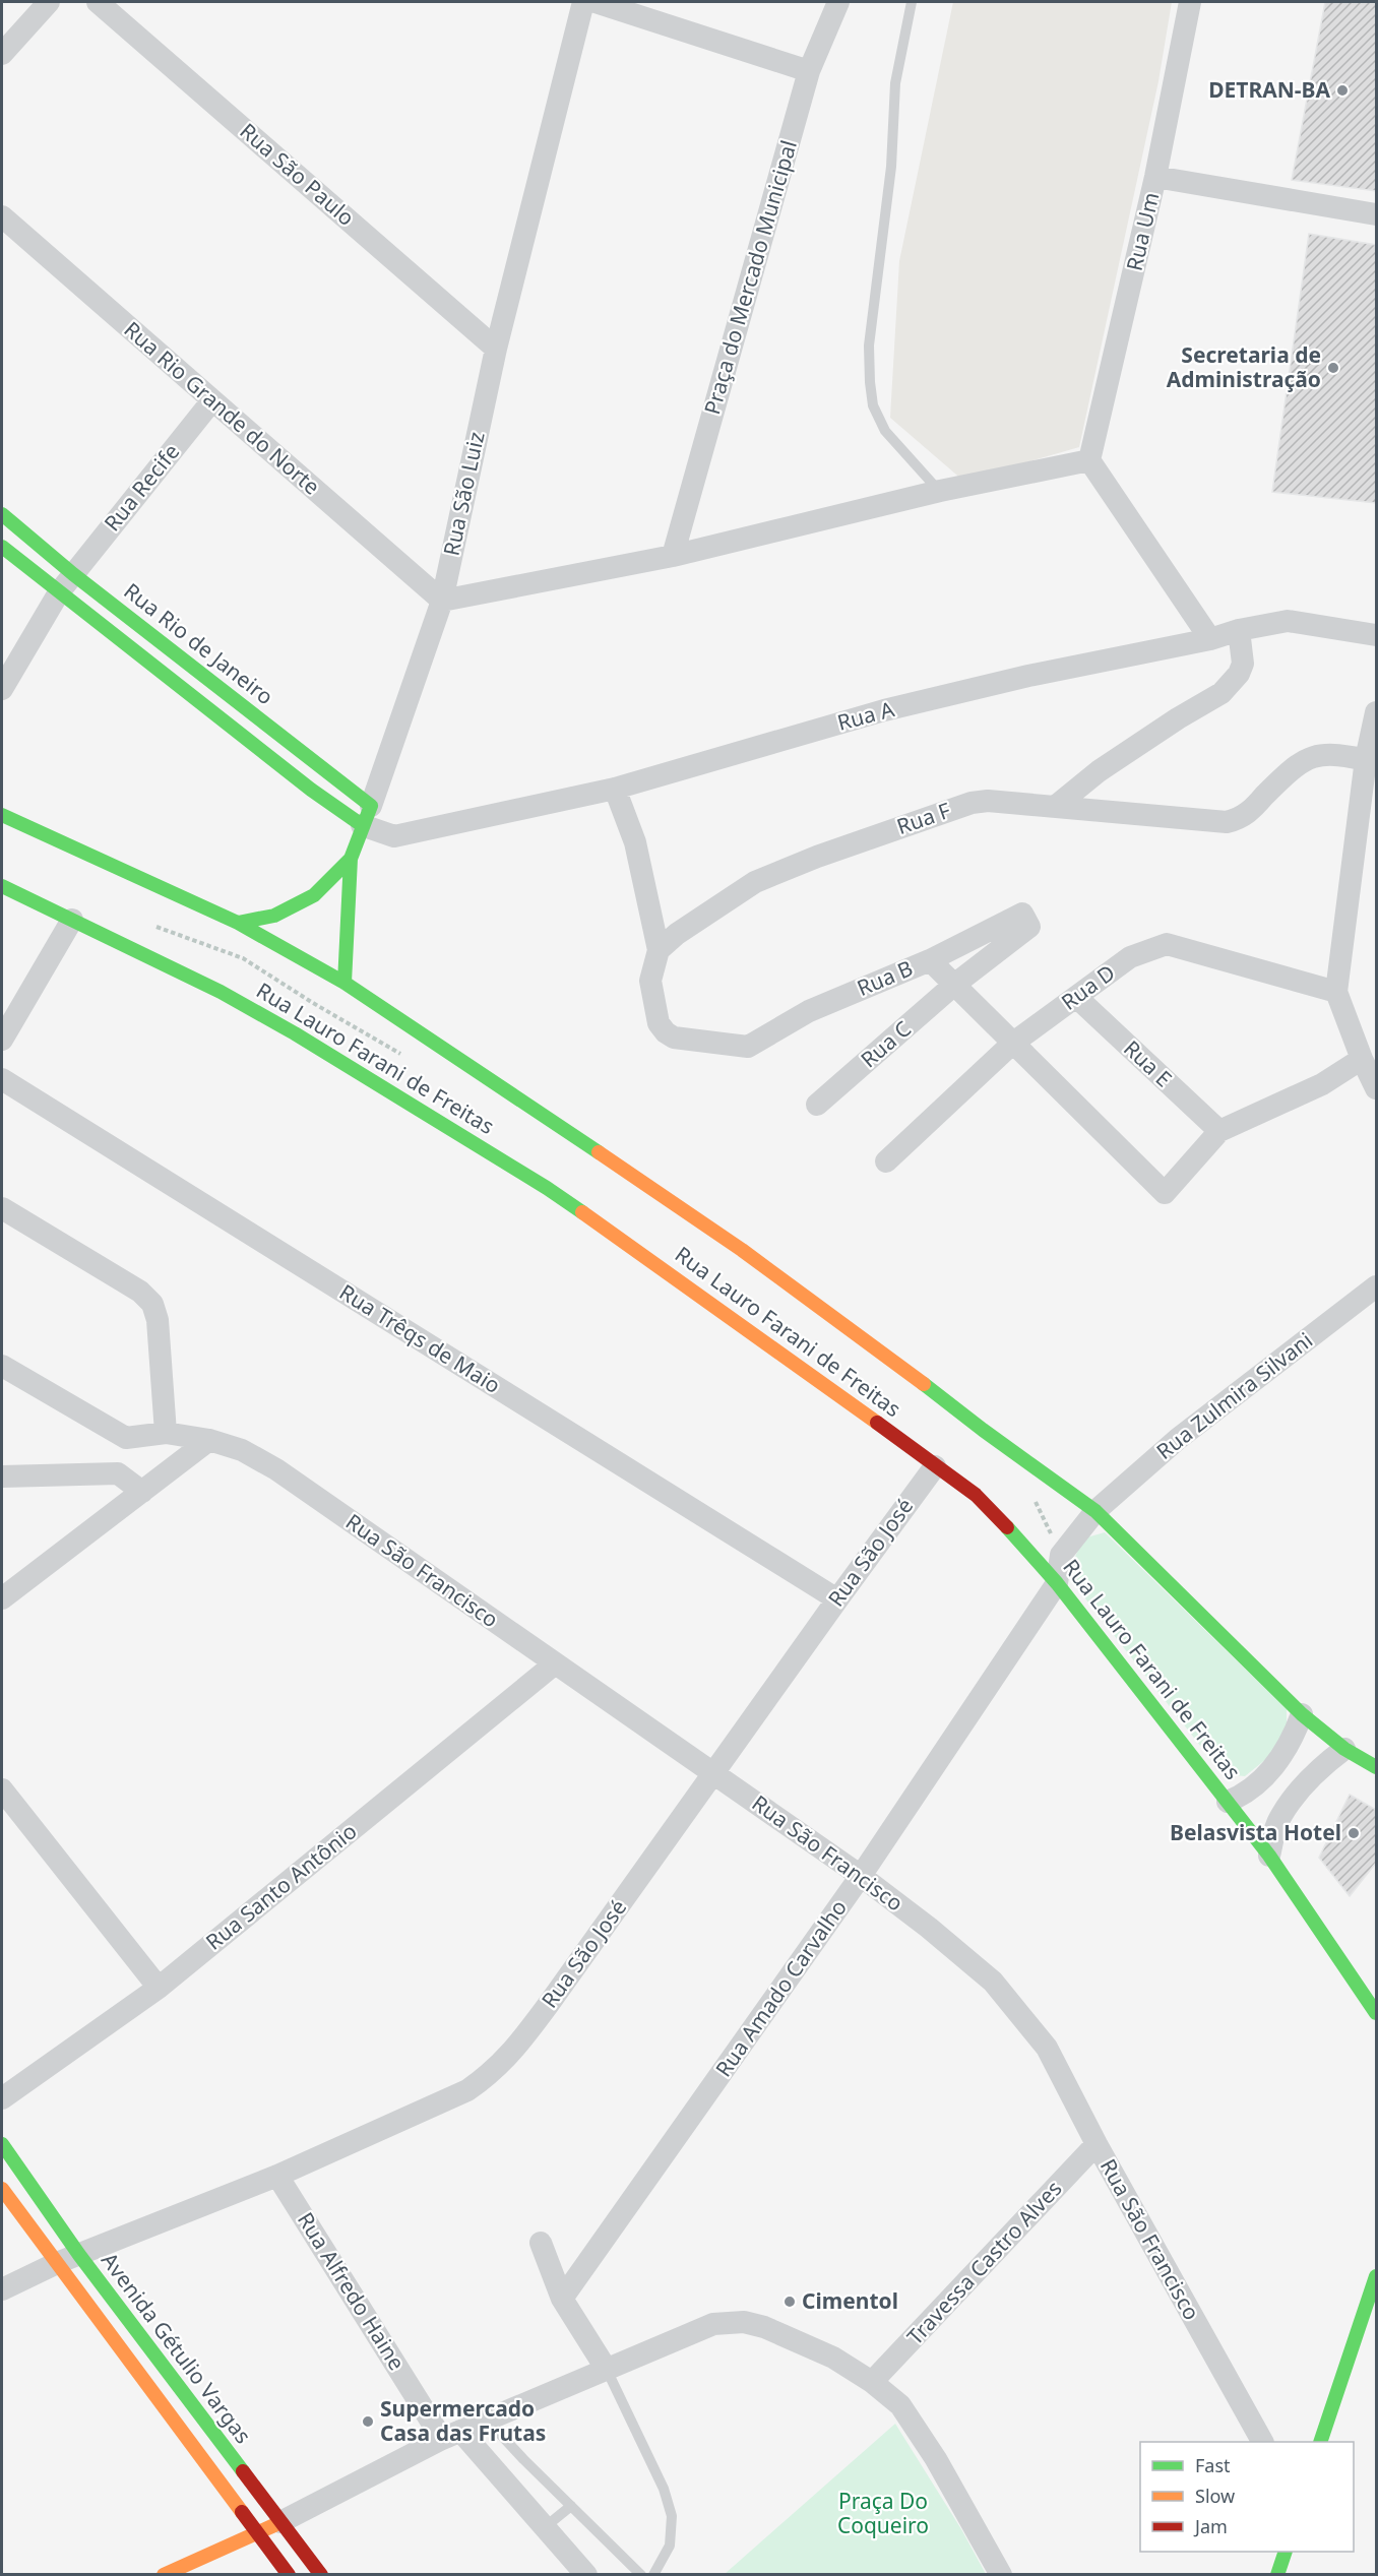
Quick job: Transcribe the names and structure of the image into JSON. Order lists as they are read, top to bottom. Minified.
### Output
{"streets":{"street":["Rua São Paulo","Rua Um","Praça do Mercado Municipal","Rua Rio Grande do Norte","Rua Recife","Rua São Luiz","Rua Rio de Janeiro","Rua A","Rua F","Rua B","Rua D","Rua C","Rua Lauro Farani de Freitas","Rua E","Rua Trêqs de Maio","Rua Zulmira Silvani","Rua São José","Rua São Francisco","Rua Santo Antônio","Rua Amado Carvalho","Travessa Castro Alves","Rua Alfredo Haine","Avenida Gétulio Vargas"]},"crossings":[["Rua São Paulo","Rua São Luiz"],["Rua Rio Grande do Norte","Rua Recife"],["Rua Rio Grande do Norte","Rua São Luiz"],["Rua Recife","Rua Rio de Janeiro"],["Rua São Luiz","Rua Rio de Janeiro"],["Rua São Luiz","Rua A"],["Rua São Luiz","Rua Lauro Farani de Freitas"],["Rua Rio de Janeiro","Rua A"],["Rua F","Rua B"],["Rua B","Rua C"],["Rua D","Rua E"],["Rua Lauro Farani de Freitas","Rua Zulmira Silvani"],["Rua Lauro Farani de Freitas","Rua São José"],["Rua Lauro Farani de Freitas","Rua Amado Carvalho"],["Rua Trêqs de Maio","Rua São José"],["Rua Zulmira Silvani","Rua Amado Carvalho"],["Rua São José","Rua São Francisco"],["Rua São José","Rua Alfredo Haine"],["Rua São José","Avenida Gétulio Vargas"],["Rua São Francisco","Rua Santo Antônio"],["Rua São Francisco","Rua Amado Carvalho"],["Rua São Francisco","Travessa Castro Alves"]],"parks":["Praça Do Coqueiro"],"places":["DETRAN-BA","Secretaria de Administração","Belasvista Hotel","Cimentol","Supermercado Casa das Frutas"],"legend":["Fast","Slow","Jam"]}
